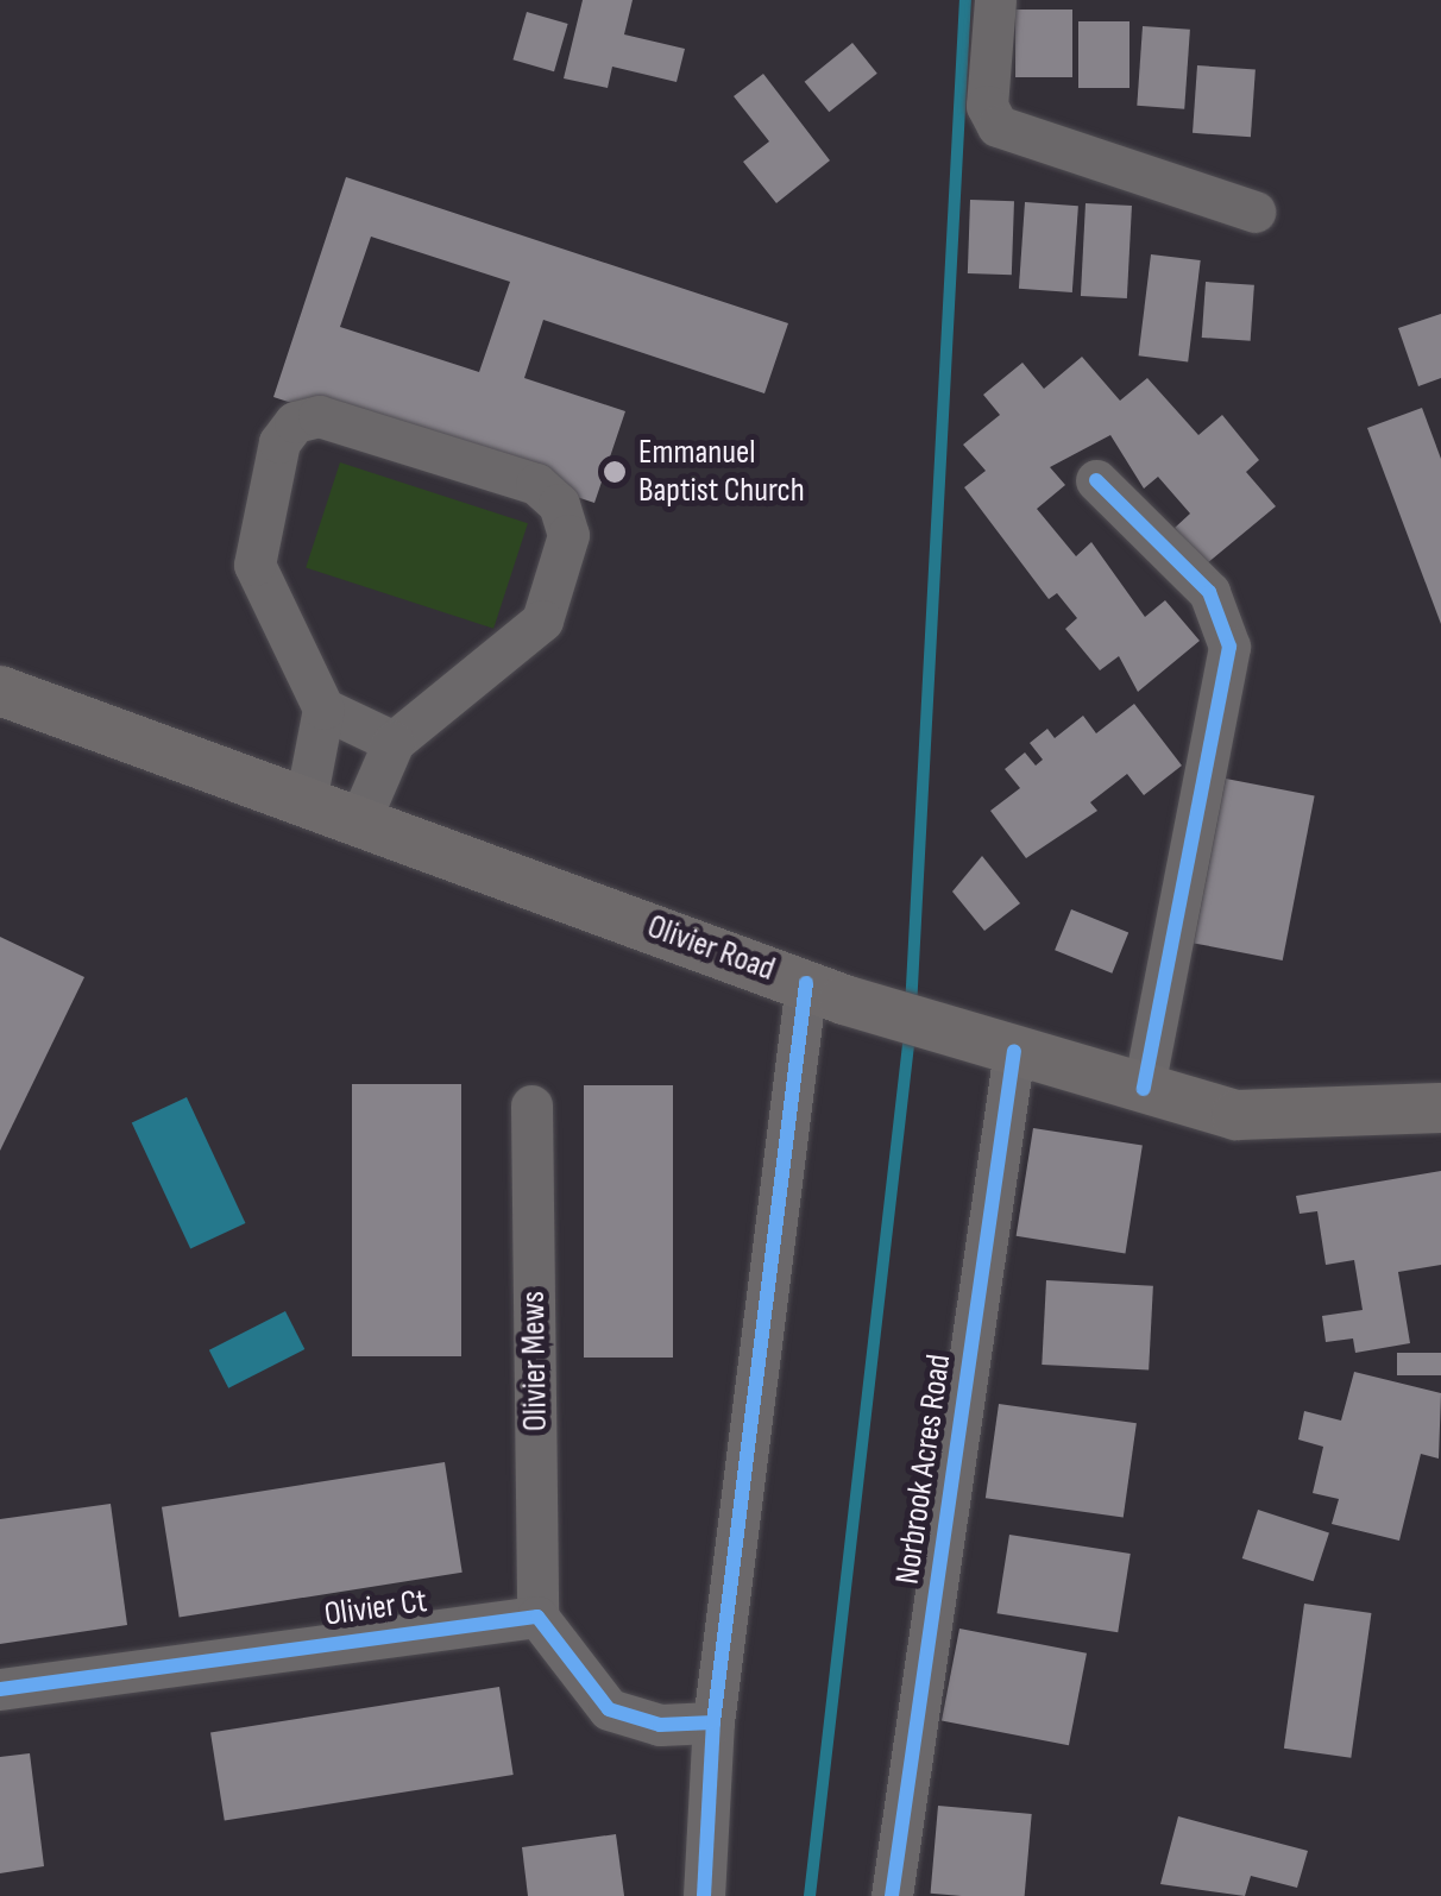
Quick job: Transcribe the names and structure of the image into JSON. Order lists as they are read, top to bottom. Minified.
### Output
{"streets":{"main road":["Olivier Road"],"street":["Olivier Mews","Norbrook Acres Road","Olivier Ct"]},"crossings":[["Olivier Road","Norbrook Acres Road"],["Olivier Mews","Olivier Ct"]],"places":["Emmanuel Baptist Church"]}
